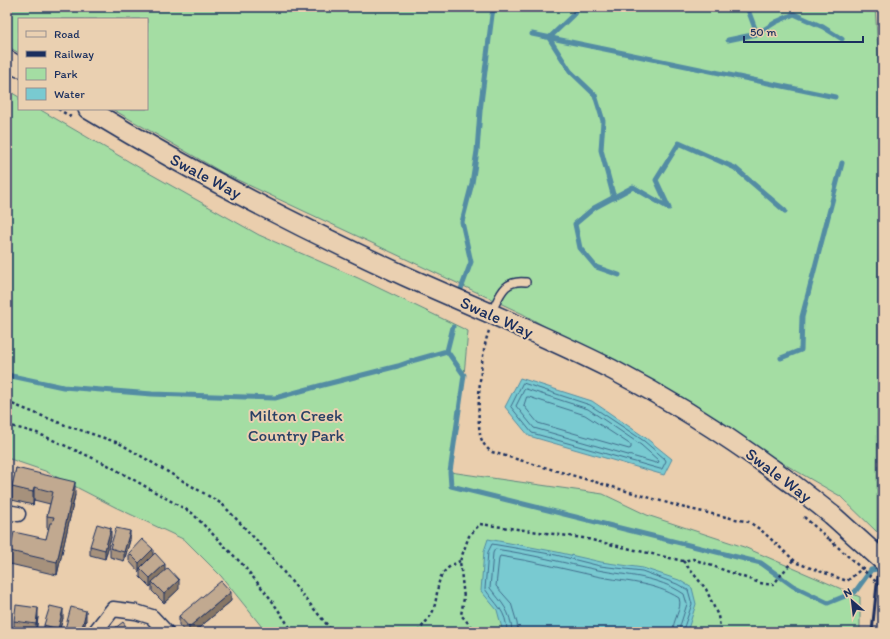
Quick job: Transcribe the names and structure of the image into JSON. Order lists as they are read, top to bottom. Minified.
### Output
{"streets":{"main road":["Swale Way"]},"parks":["Milton Creek Country Park"],"legend":["Road","Railway","Park","Water"],"scale_bar":"50 m","north":"top left"}
